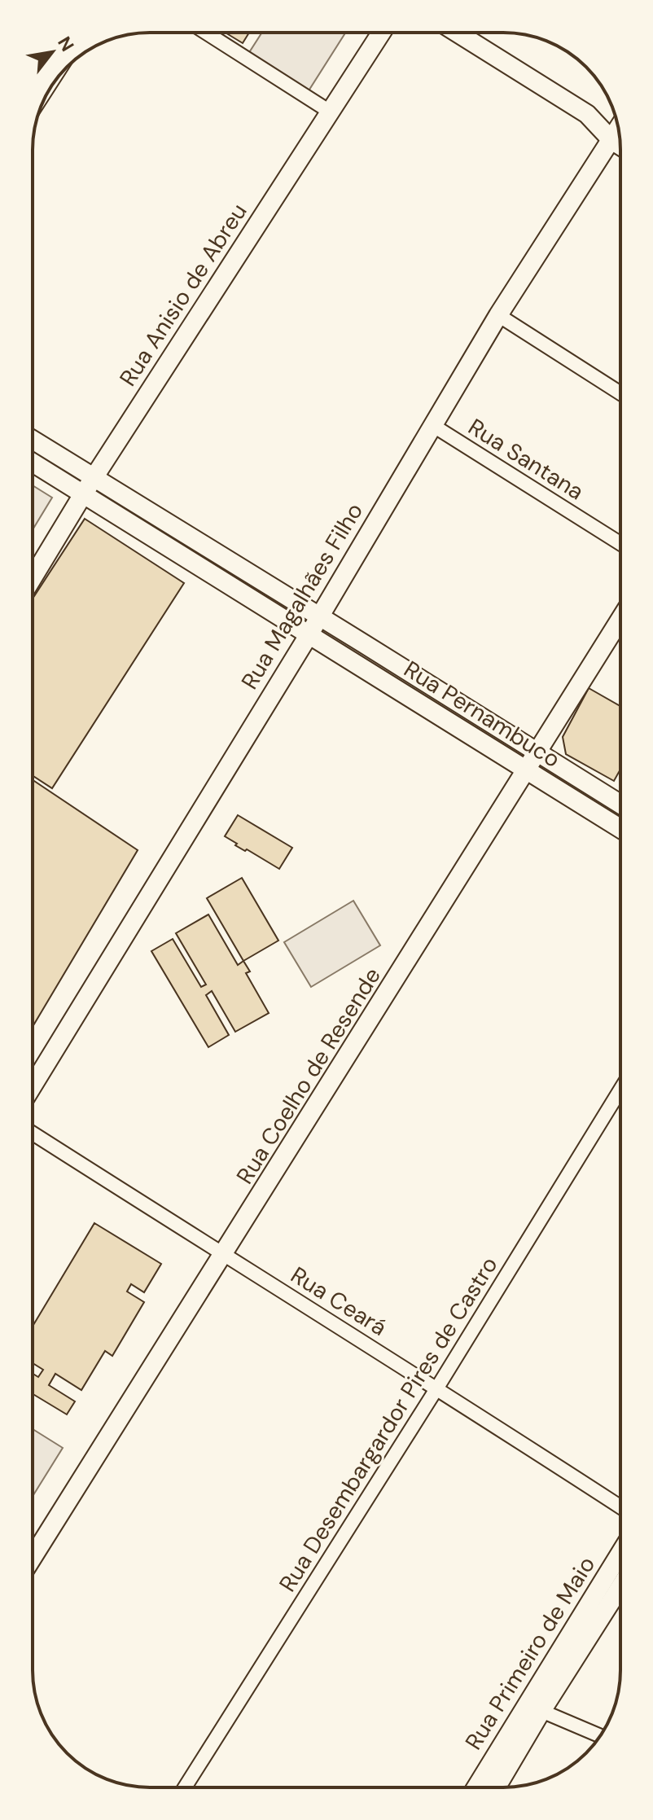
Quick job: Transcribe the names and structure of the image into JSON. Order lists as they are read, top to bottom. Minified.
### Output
{"streets":{"main road":["Rua Anisio de Abreu","Rua Magalhães Filho","Rua Pernambuco","Rua Coelho de Resende","Rua Primeiro de Maio"],"street":["Rua Santana","Rua Ceará","Rua Desembargardor Pires de Castro"]},"crossings":[["Rua Anisio de Abreu","Rua Pernambuco"],["Rua Santana","Rua Magalhães Filho"],["Rua Magalhães Filho","Rua Pernambuco"],["Rua Pernambuco","Rua Coelho de Resende"],["Rua Coelho de Resende","Rua Ceará"],["Rua Ceará","Rua Desembargardor Pires de Castro"]],"north":"top right"}
